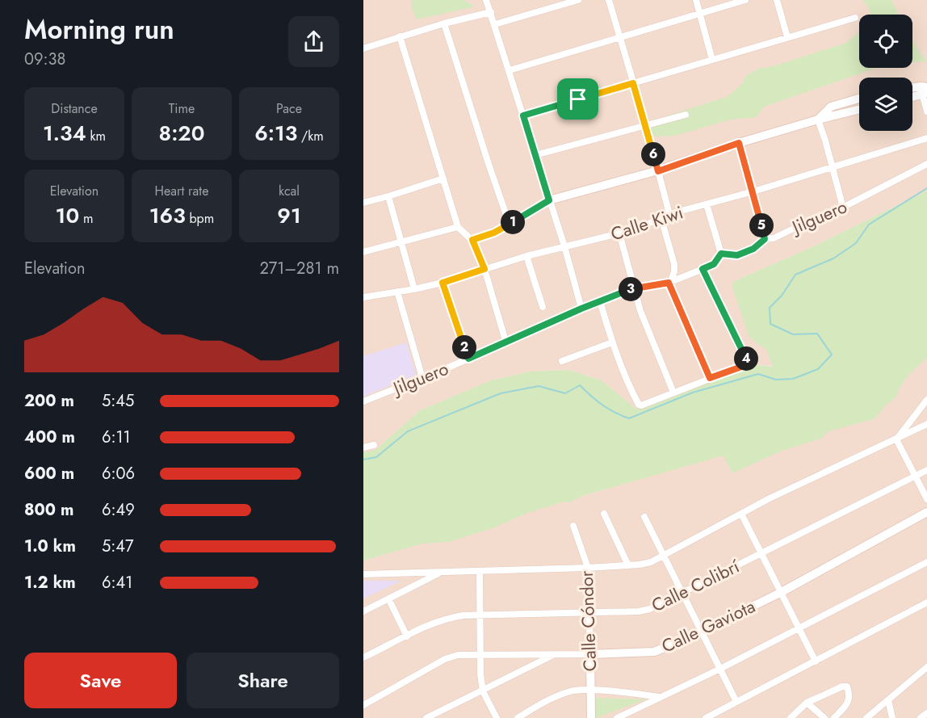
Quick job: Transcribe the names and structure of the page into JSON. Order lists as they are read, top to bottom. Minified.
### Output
{"streets":{"street":["Jilguero","Calle Kiwi","Calle Colibrí","Calle Cóndor","Calle Gaviota"]},"crossings":[["Calle Colibrí","Calle Cóndor"],["Calle Cóndor","Calle Gaviota"]],"page":{"heading":["Morning run","09:38"],"stats":[["Distance","1.34 km"],["Time","8:20"],["Pace","6:13 /km"],["Elevation","10 m"],["Heart rate","163 bpm"],["kcal","91"]],"pins":["6","1","5","3","2","4"],"chart":["Elevation","271–281 m"],"list":[{"name":"200 m","note":"5:45"},{"name":"400 m","note":"6:11"},{"name":"600 m","note":"6:06"},{"name":"800 m","note":"6:49"},{"name":"1.0 km","note":"5:47"},{"name":"1.2 km","note":"6:41"}],"buttons":["Save","Share"]}}
